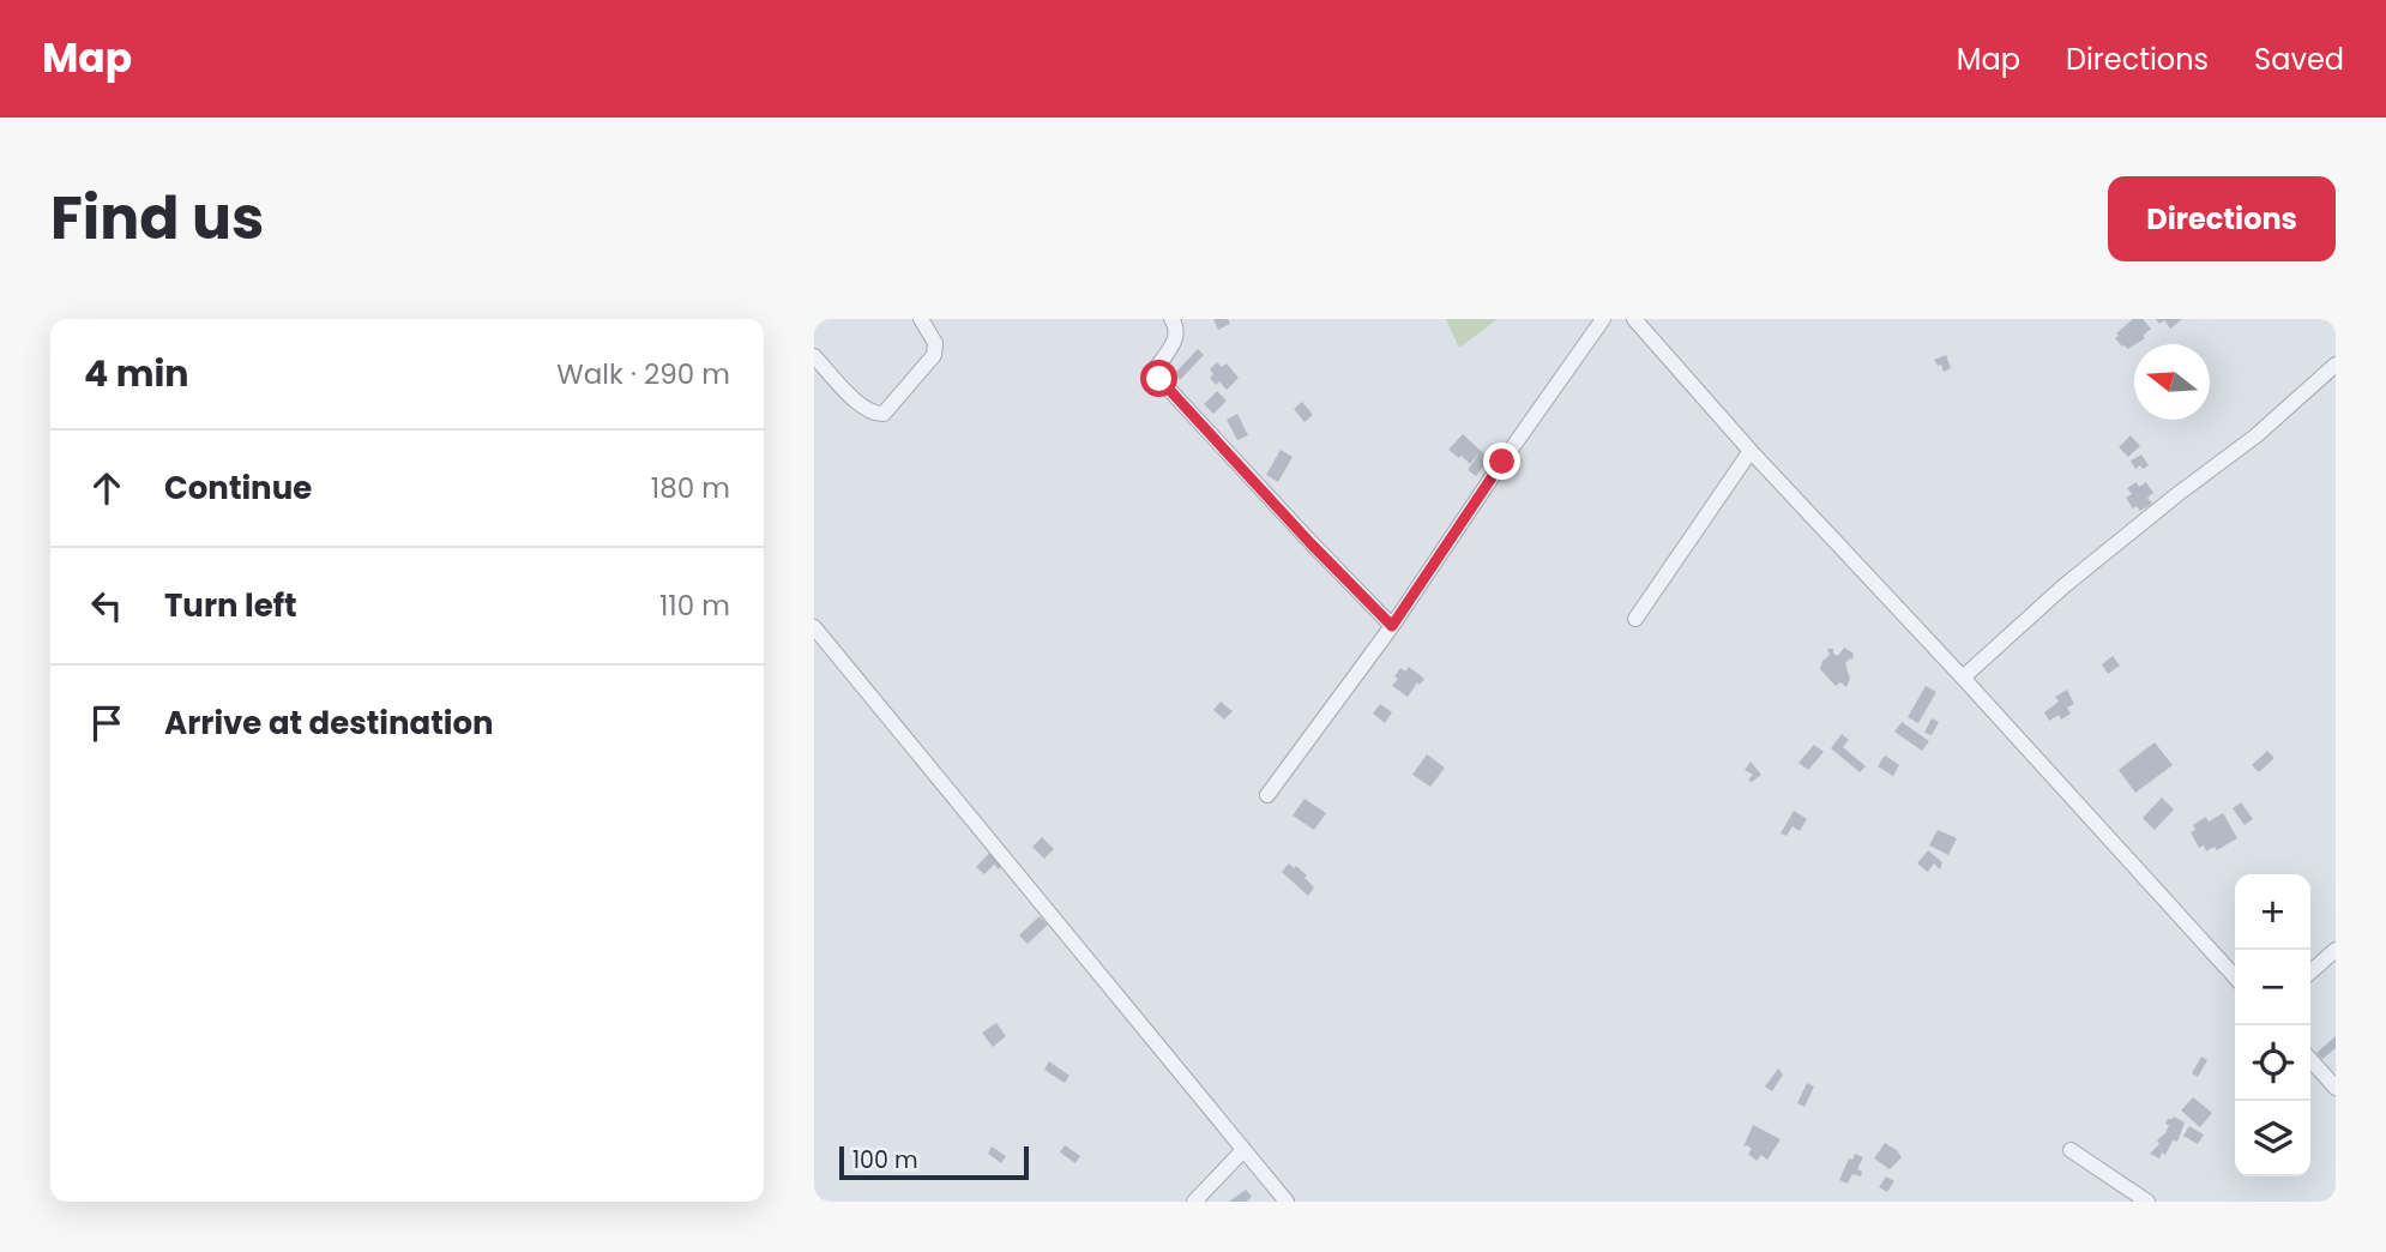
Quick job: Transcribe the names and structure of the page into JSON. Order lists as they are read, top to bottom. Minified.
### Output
{"scale_bar":"100 m","north":"left","page":{"header":"Map","nav":["Map","Directions","Saved"],"title":"Find us","buttons":"Directions","heading":["4 min","Walk · 290 m"],"list":[["Continue","180 m"],["Turn left","110 m"],"Arrive at destination"],"map_buttons":["+","−"],"scale":"100 m"}}
